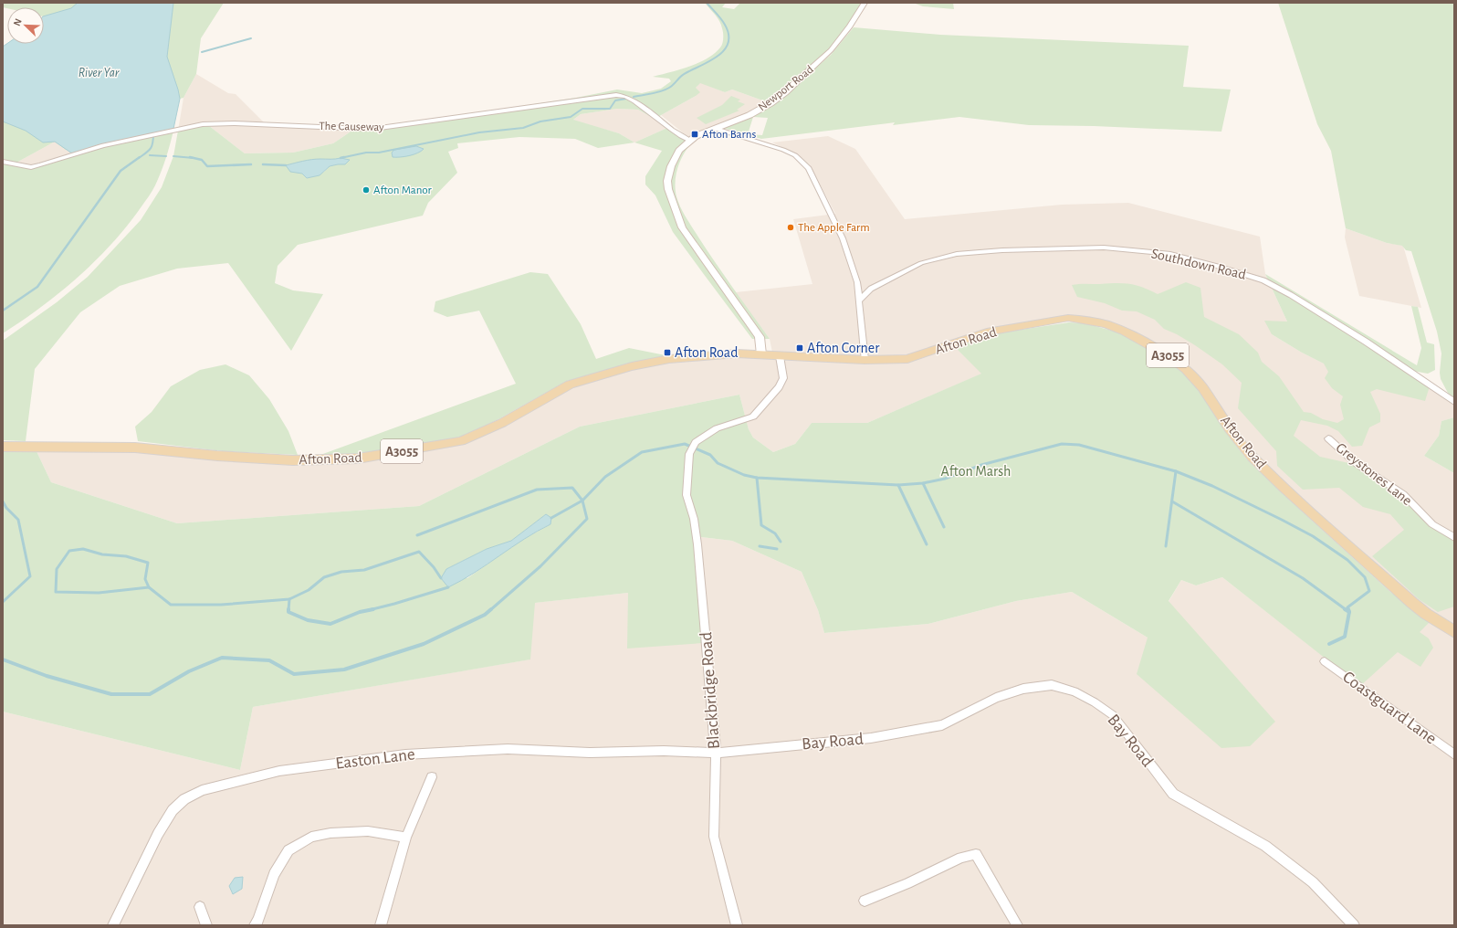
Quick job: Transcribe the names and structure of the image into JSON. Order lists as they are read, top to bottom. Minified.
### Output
{"streets":{"main road":["Newport Road","Afton Road","A3055"],"street":["The Causeway","Southdown Road","Greystones Lane","Blackbridge Road","Coastguard Lane","Bay Road","Easton Lane"]},"crossings":[["Newport Road","The Causeway"],["Newport Road","Afton Road"],["Afton Road","Blackbridge Road"],["Blackbridge Road","Bay Road"],["Blackbridge Road","Easton Lane"],["Bay Road","Easton Lane"]],"water":["River Yar"],"parks":["Afton Marsh"],"places":{"transit":["Afton Barns","Afton Corner","Afton Road"],"other":["Afton Manor","The Apple Farm"]},"north":"top left"}
